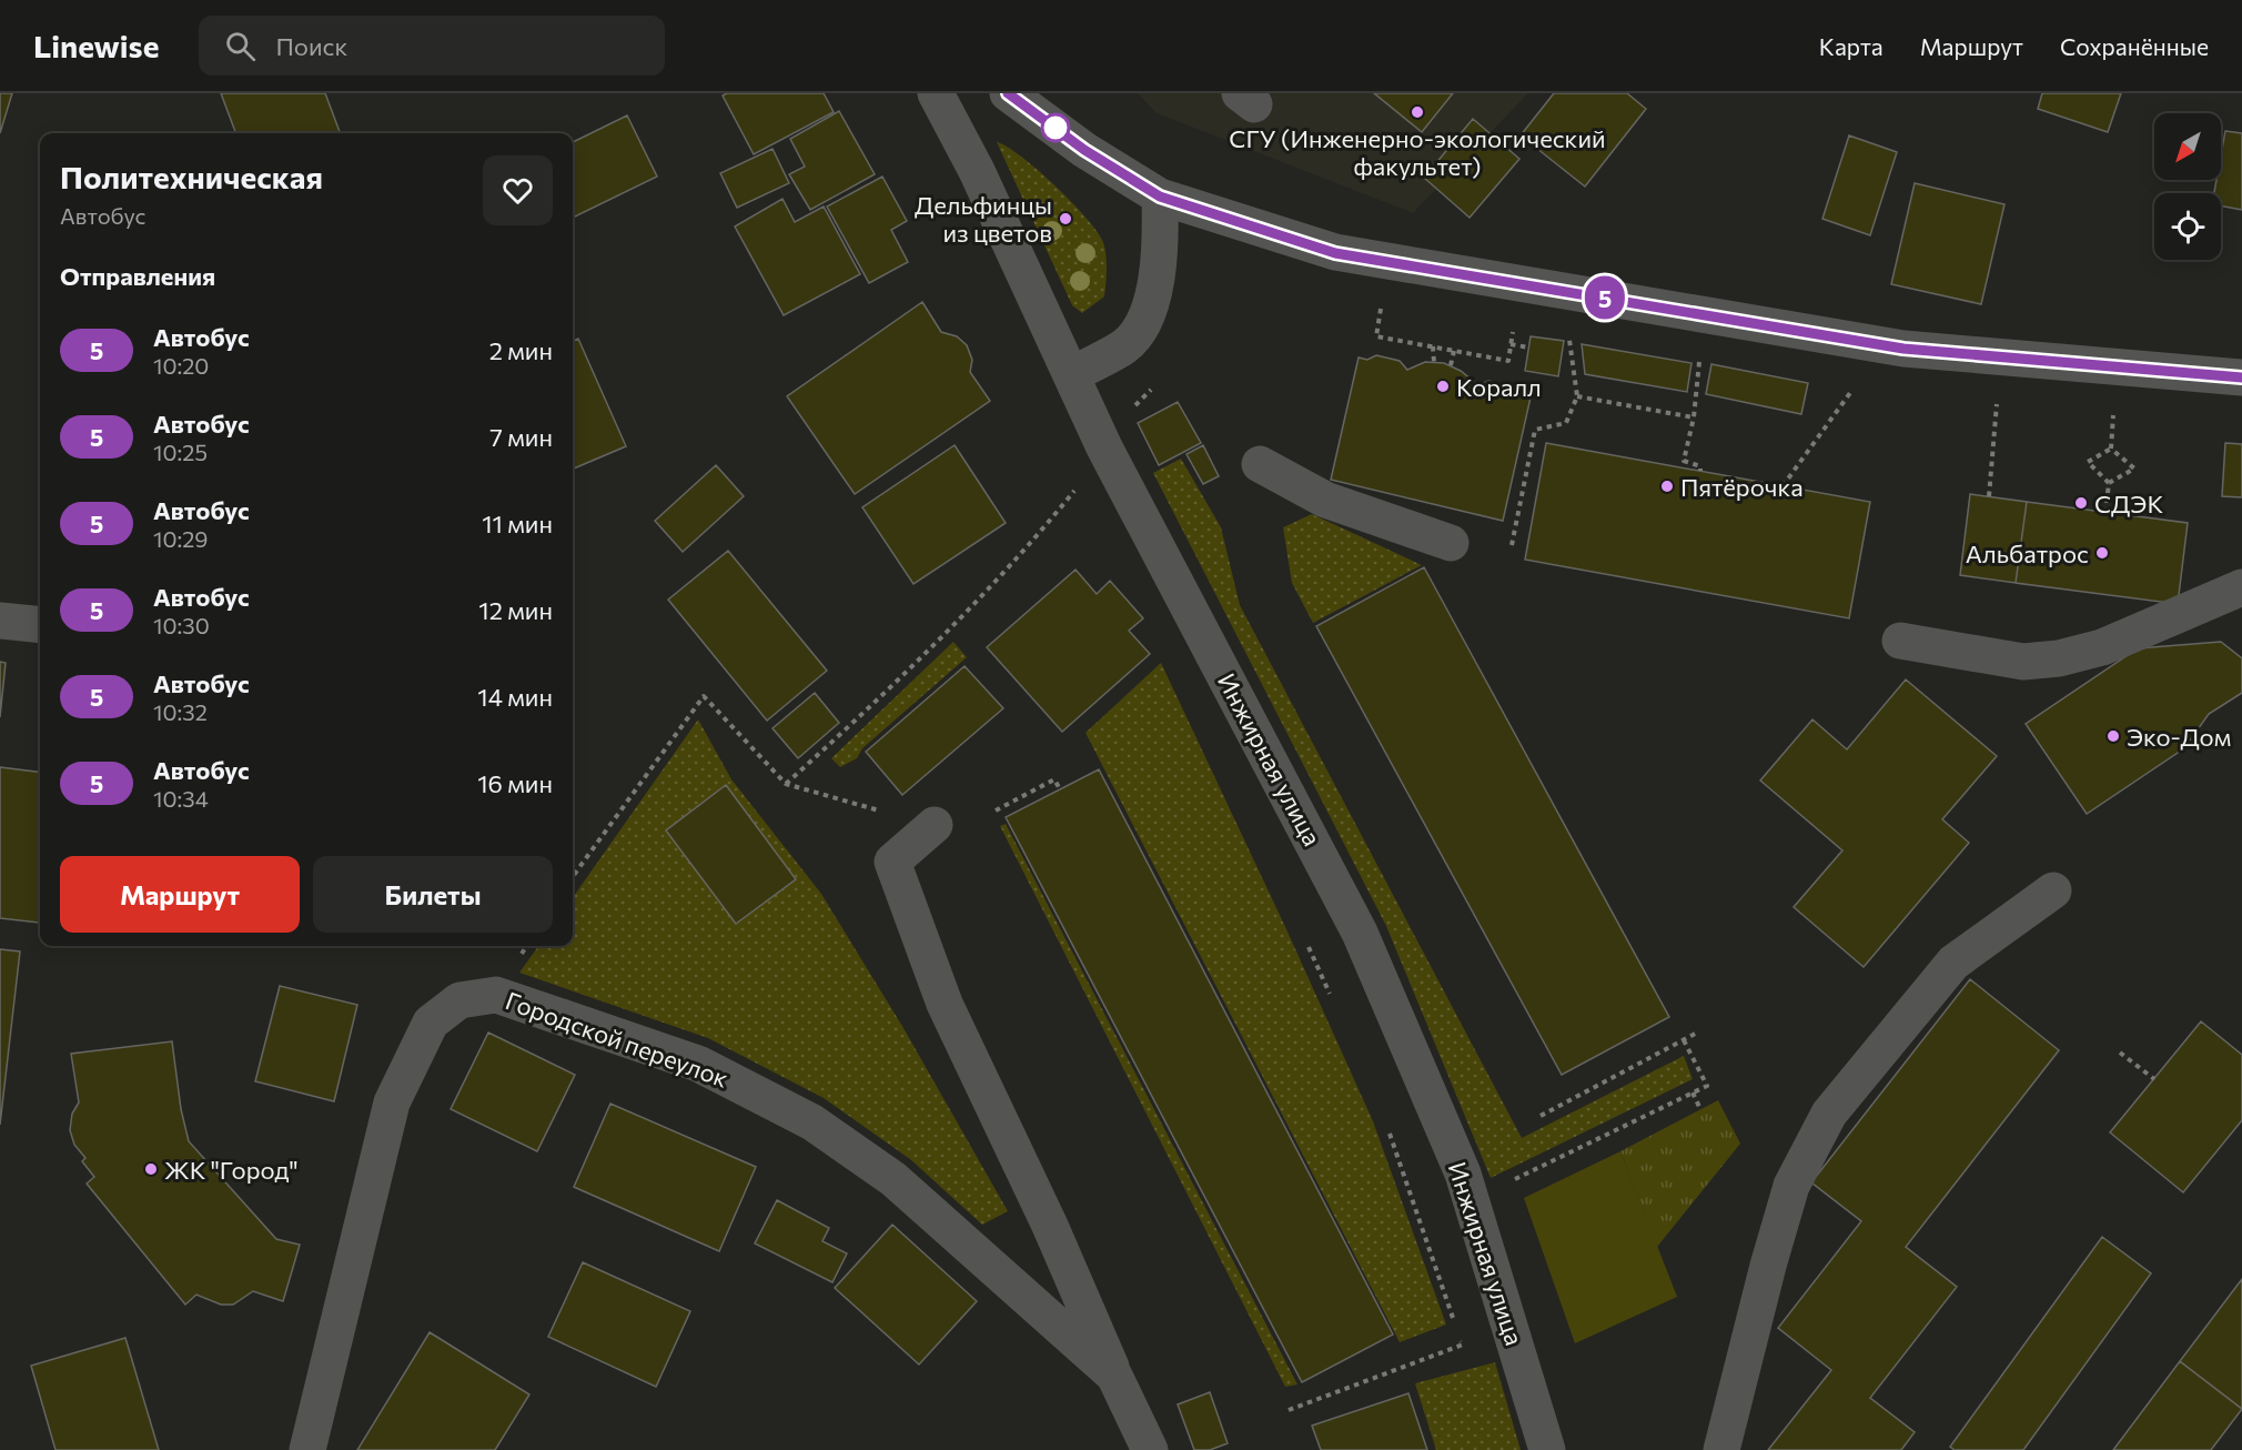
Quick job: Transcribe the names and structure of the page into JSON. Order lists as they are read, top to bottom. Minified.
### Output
{"streets":{"street":["Инжирная улица","Городской переулок"]},"places":["СГУ (Инженерно-экологический факультет)","Дельфинцы из цветов","Коралл","Пятёрочка","СДЭК","Альбатрос","Эко-Дом","ЖК \"Город\""],"lines":["bus line 5"],"north":"bottom left","page":{"header":"Linewise","search":"Поиск","nav":["Карта","Маршрут","Сохранённые"],"on_map":"5","heading":[["Политехническая","Автобус"],"Отправления"],"list":[{"mark":"5","name":"Автобус","note":"10:20","value":"2 мин"},{"mark":"5","name":"Автобус","note":"10:25","value":"7 мин"},{"mark":"5","name":"Автобус","note":"10:29","value":"11 мин"},{"mark":"5","name":"Автобус","note":"10:30","value":"12 мин"},{"mark":"5","name":"Автобус","note":"10:32","value":"14 мин"},{"mark":"5","name":"Автобус","note":"10:34","value":"16 мин"}],"buttons":["Маршрут","Билеты"]}}
